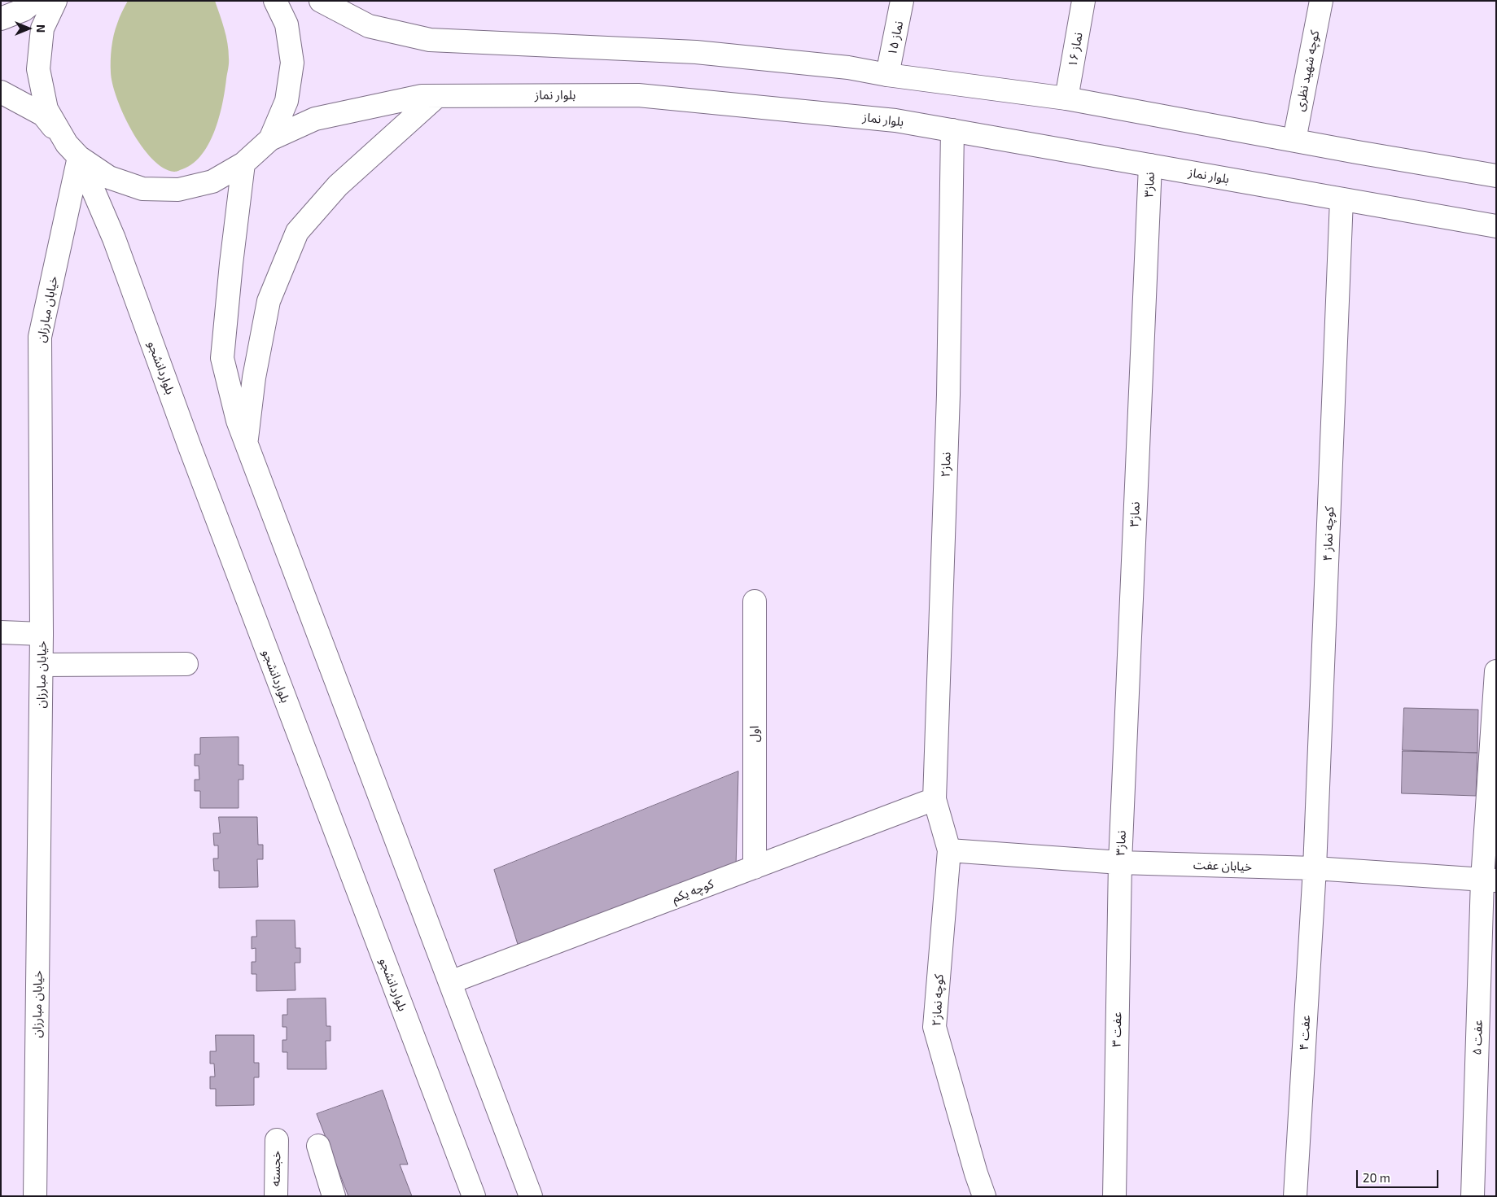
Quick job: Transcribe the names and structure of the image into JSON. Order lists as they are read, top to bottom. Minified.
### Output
{"streets":{"street":["نماز ۱۵","نماز ۱۶","کوچه شهید نظری","بلوار نماز","نماز۳","خیابان مبارزان","بلواردانشجو","نماز۲","کوچه نماز ۴","اول","خیابان عفت","کوچه یکم","کوچه نماز۲","عفت ۳","عفت ۴","عفت ۵","خجسته"]},"crossings":[["بلوار نماز","نماز۳"],["بلوار نماز","نماز۲"],["بلوار نماز","کوچه نماز ۴"],["نماز۳","خیابان عفت"],["نماز۳","عفت ۳"],["خیابان مبارزان","بلواردانشجو"],["نماز۲","کوچه یکم"],["نماز۲","کوچه نماز۲"],["کوچه نماز ۴","خیابان عفت"],["کوچه نماز ۴","عفت ۴"],["اول","کوچه یکم"],["خیابان عفت","کوچه نماز۲"],["خیابان عفت","عفت ۳"],["خیابان عفت","عفت ۴"],["خیابان عفت","عفت ۵"],["کوچه یکم","کوچه نماز۲"]],"scale_bar":"20 m","north":"right"}
